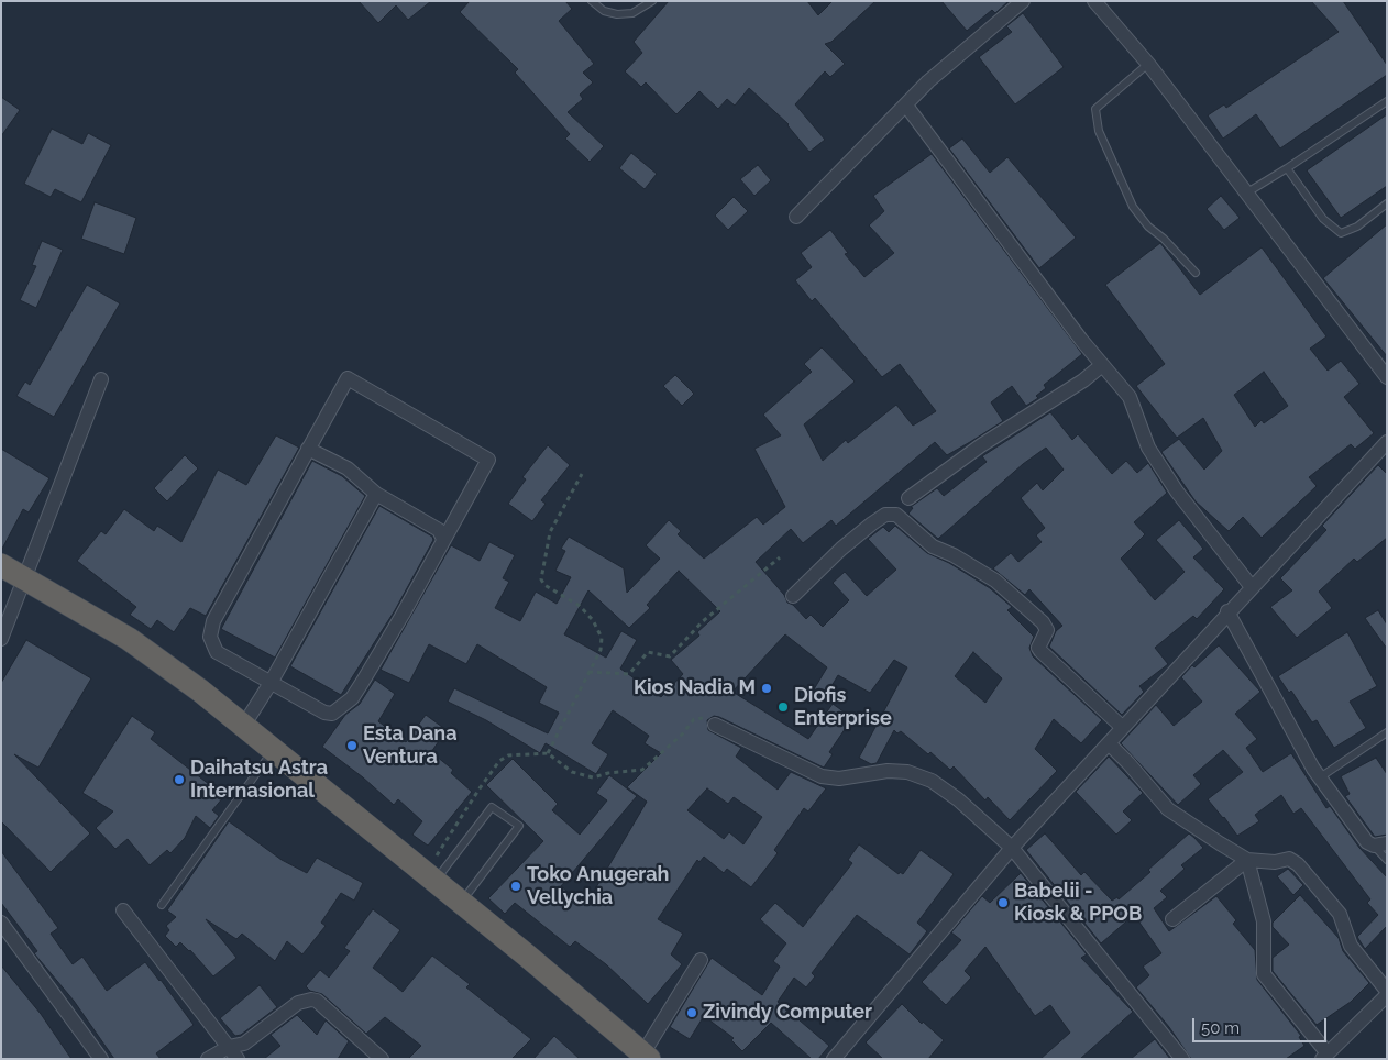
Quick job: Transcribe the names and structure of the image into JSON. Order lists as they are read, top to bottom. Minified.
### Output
{"places":["Kios Nadia M","Diofis Enterprise","Esta Dana Ventura","Daihatsu Astra Internasional","Toko Anugerah Vellychia","Babelii - Kiosk & PPOB","Zivindy Computer"],"scale_bar":"50 m"}
